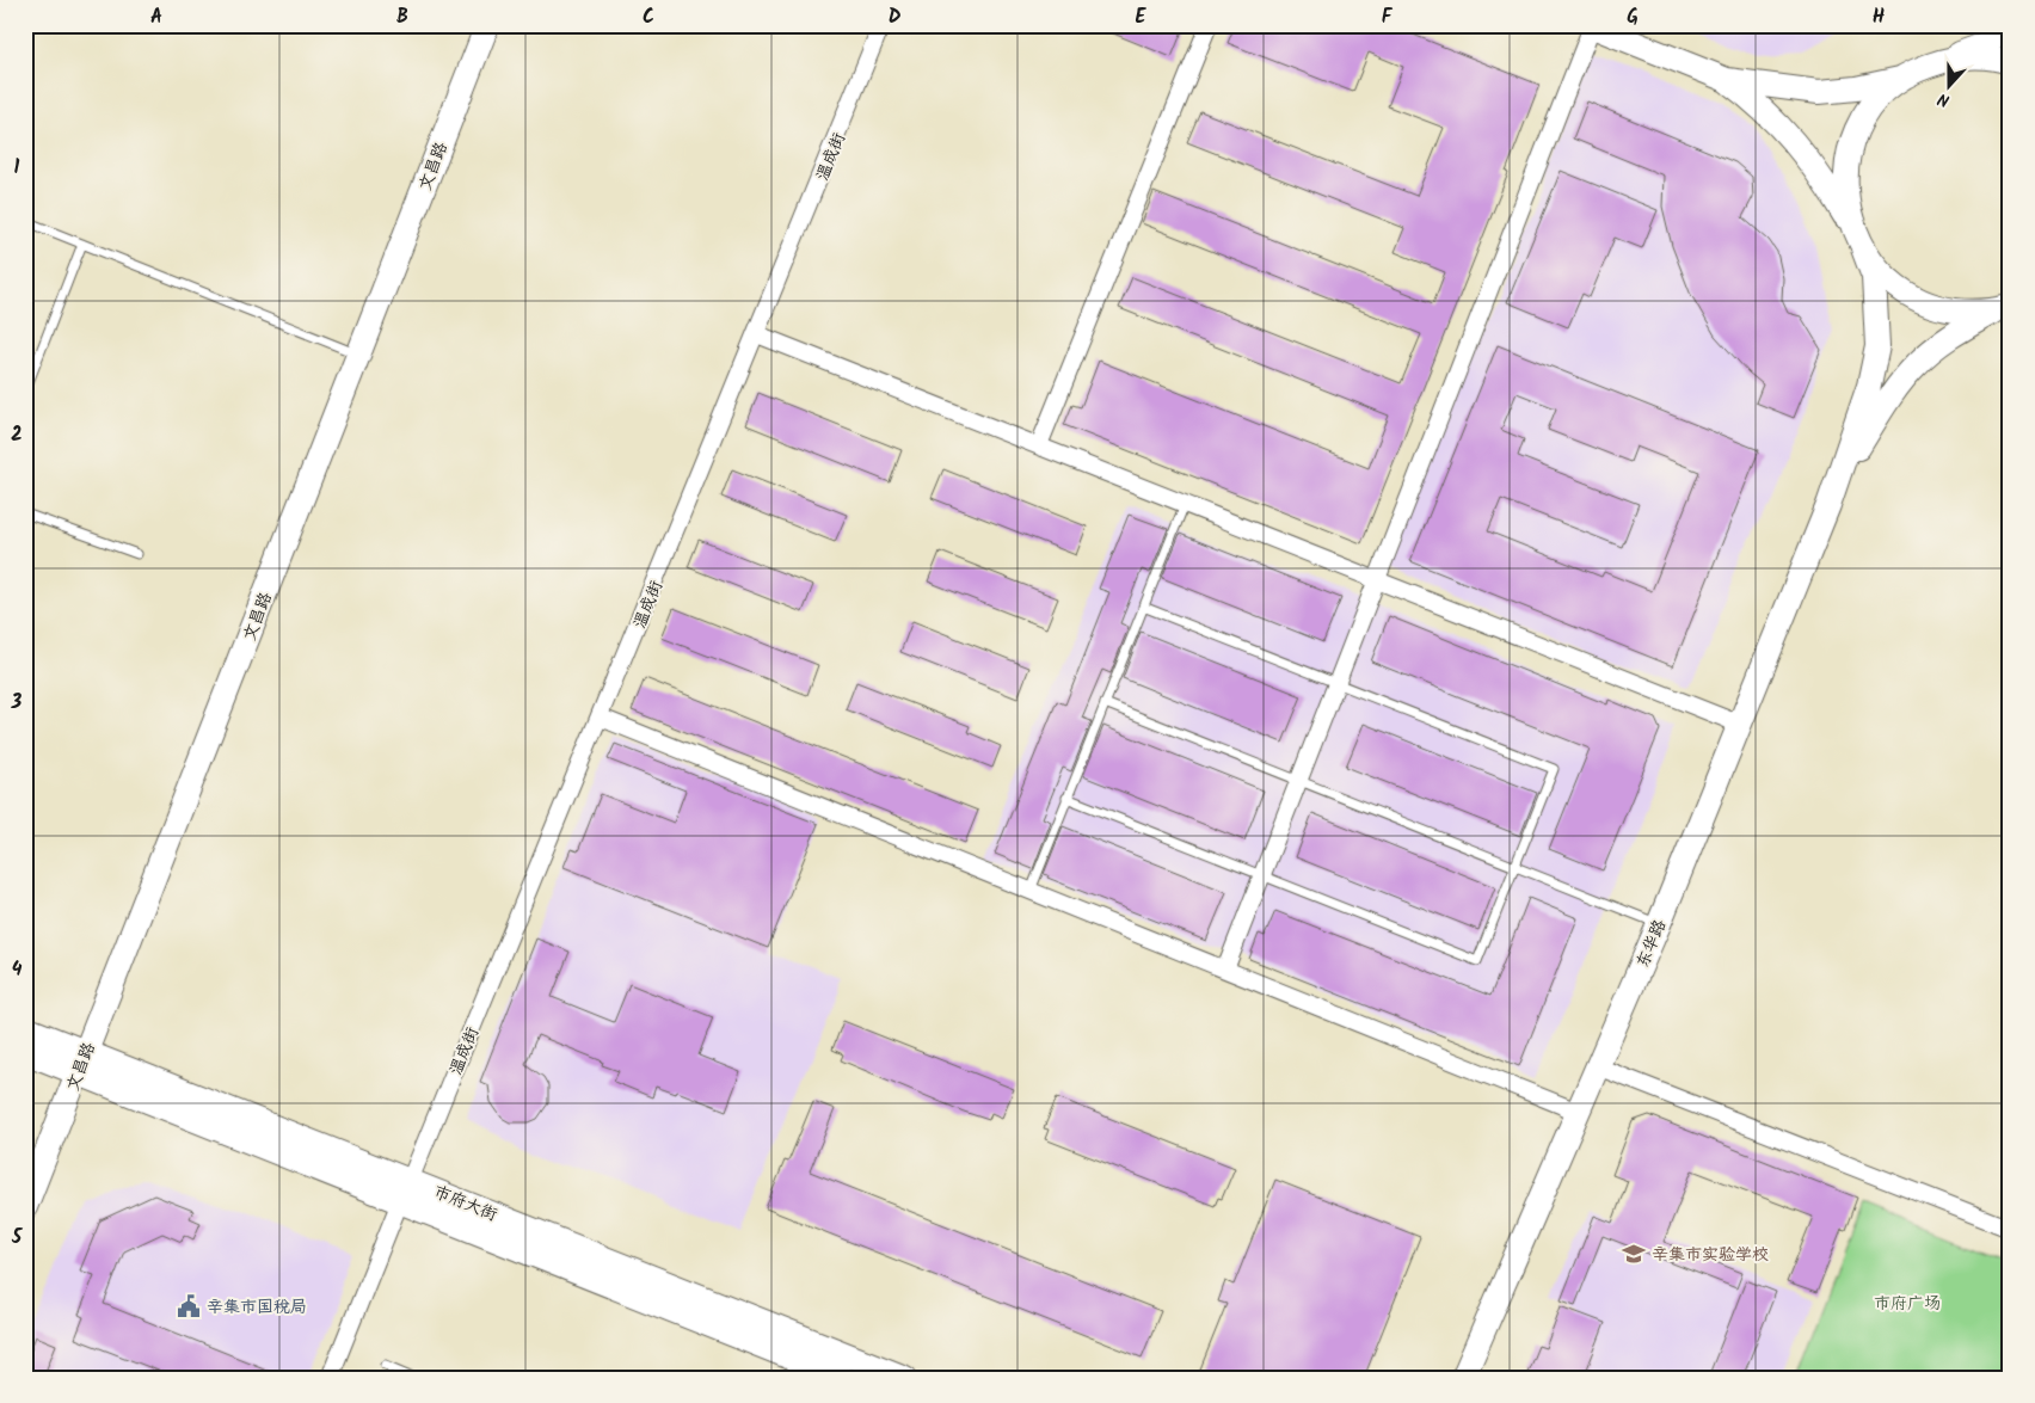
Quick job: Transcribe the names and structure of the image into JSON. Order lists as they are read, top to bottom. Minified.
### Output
{"streets":{"street":["温成街","文昌路","东华路","市府大街"]},"crossings":[["温成街","市府大街"],["文昌路","市府大街"]],"parks":["市府广场"],"places":{"school or university":["辛集市实验学校"],"public building":["辛集市国税局"]},"north":"bottom","grid":{"columns":["A","B","C","D","E","F","G","H"],"rows":["1","2","3","4","5"]}}
